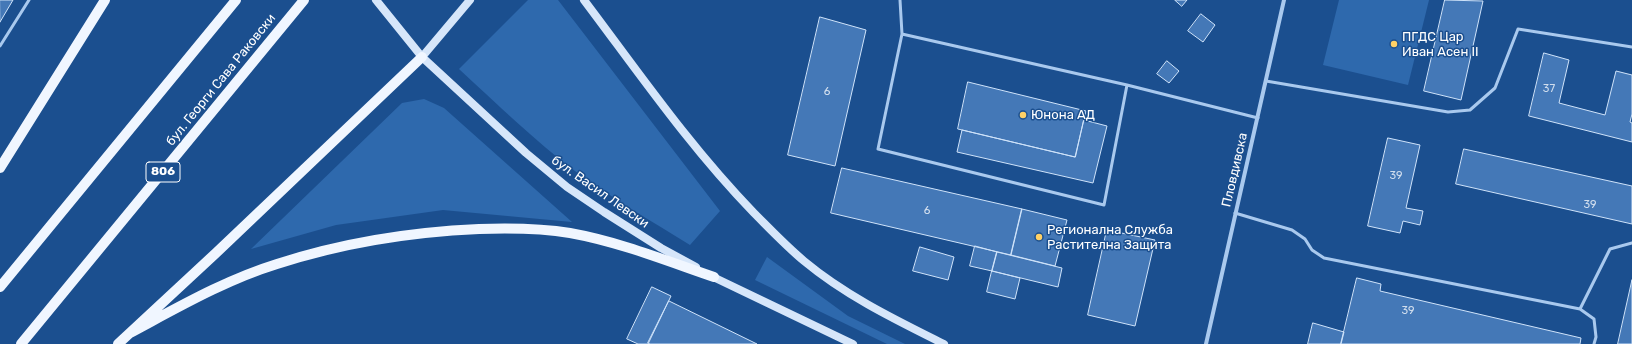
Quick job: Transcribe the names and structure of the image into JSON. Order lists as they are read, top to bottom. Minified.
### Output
{"streets":{"main road":["бул. Георги Сава Раковски","806","бул. Васил Левски"],"street":["Пловдивска"]},"places":["ПГДС Цар Иван Асен II","Юнона АД","Регионална Служба Растителна Защита"],"house_numbers":["37","6","39","39","6","39"]}
